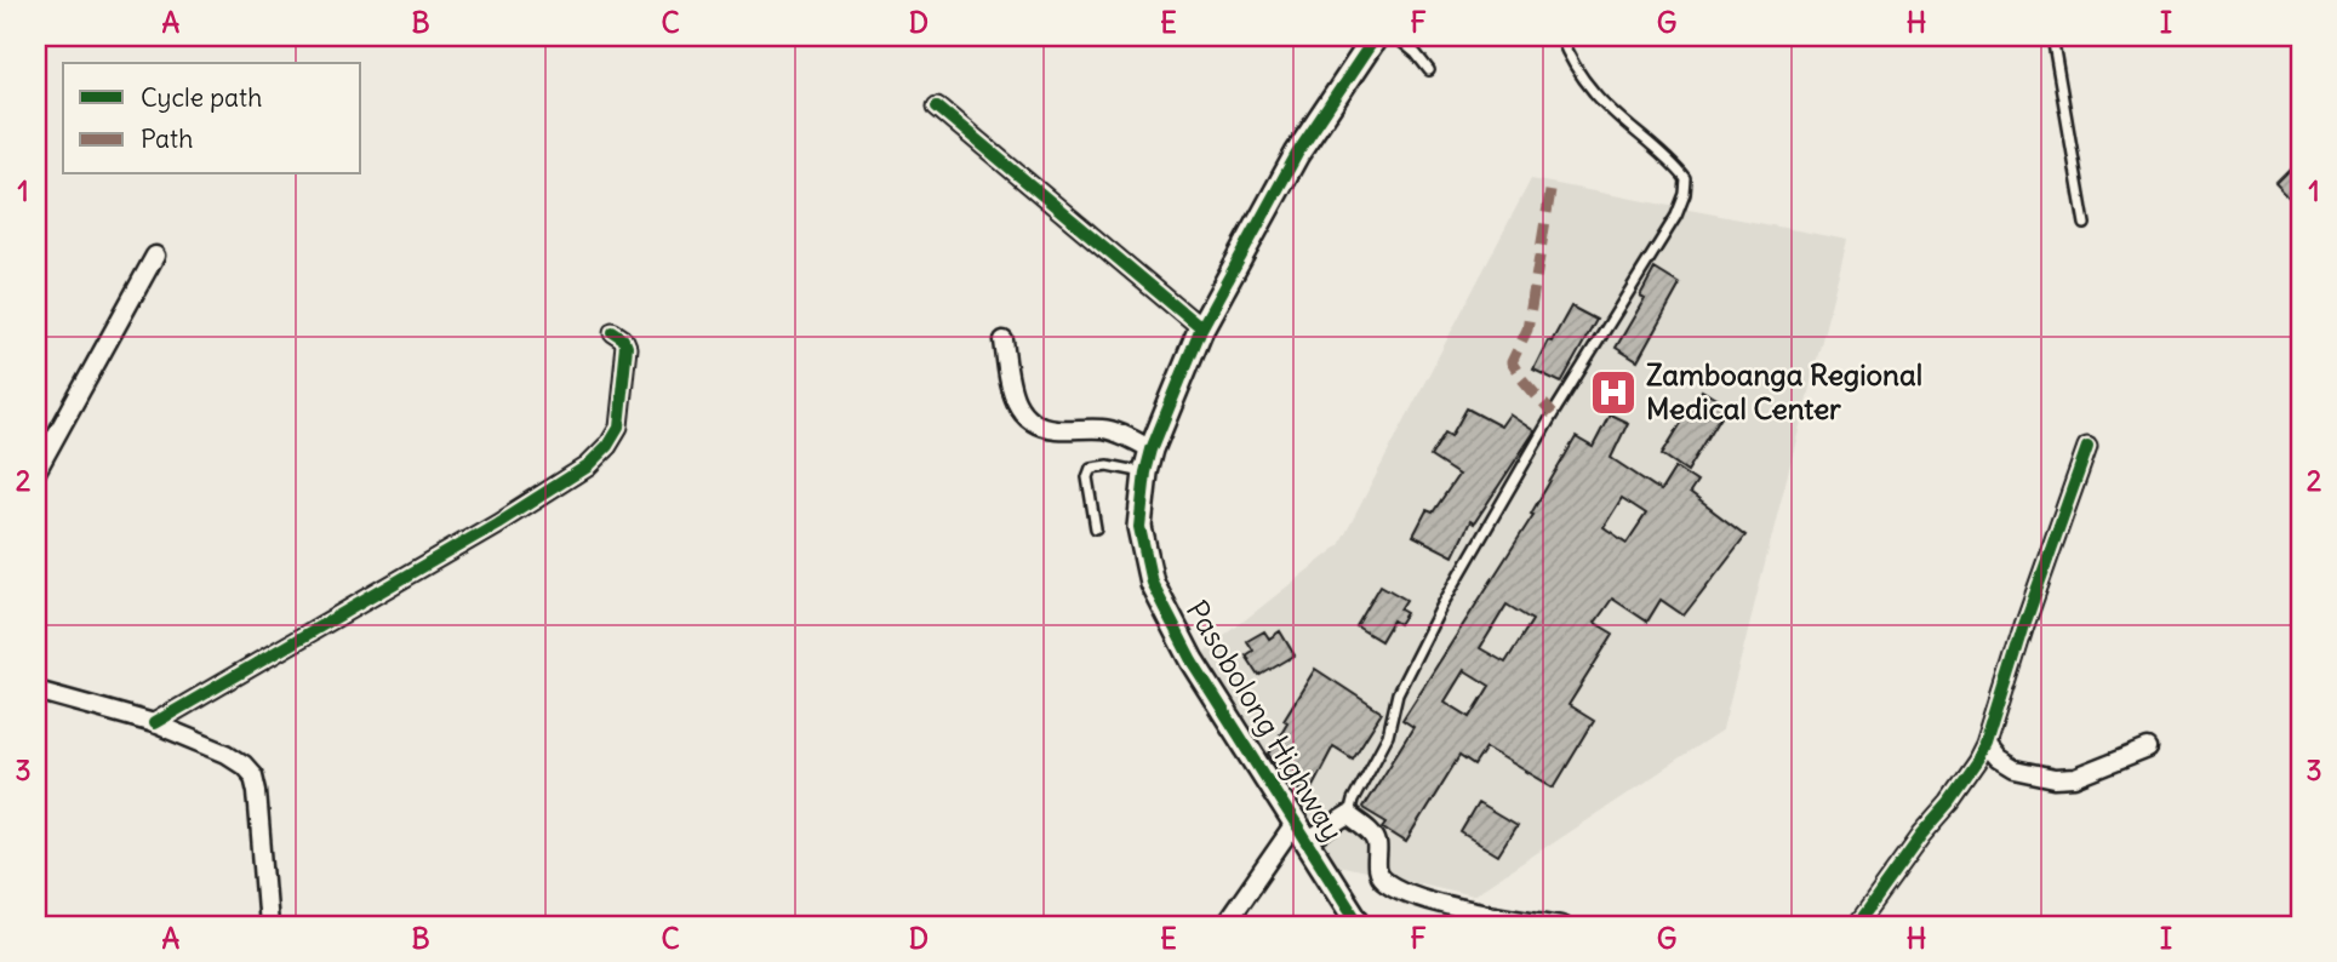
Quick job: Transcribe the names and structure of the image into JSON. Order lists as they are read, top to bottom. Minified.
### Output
{"streets":{"street":["Pasobolong Highway"]},"places":{"hospital":["Zamboanga Regional Medical Center"]},"legend":["Cycle path","Path"],"grid":{"columns":["A","B","C","D","E","F","G","H","I"],"rows":["1","2","3"]}}
